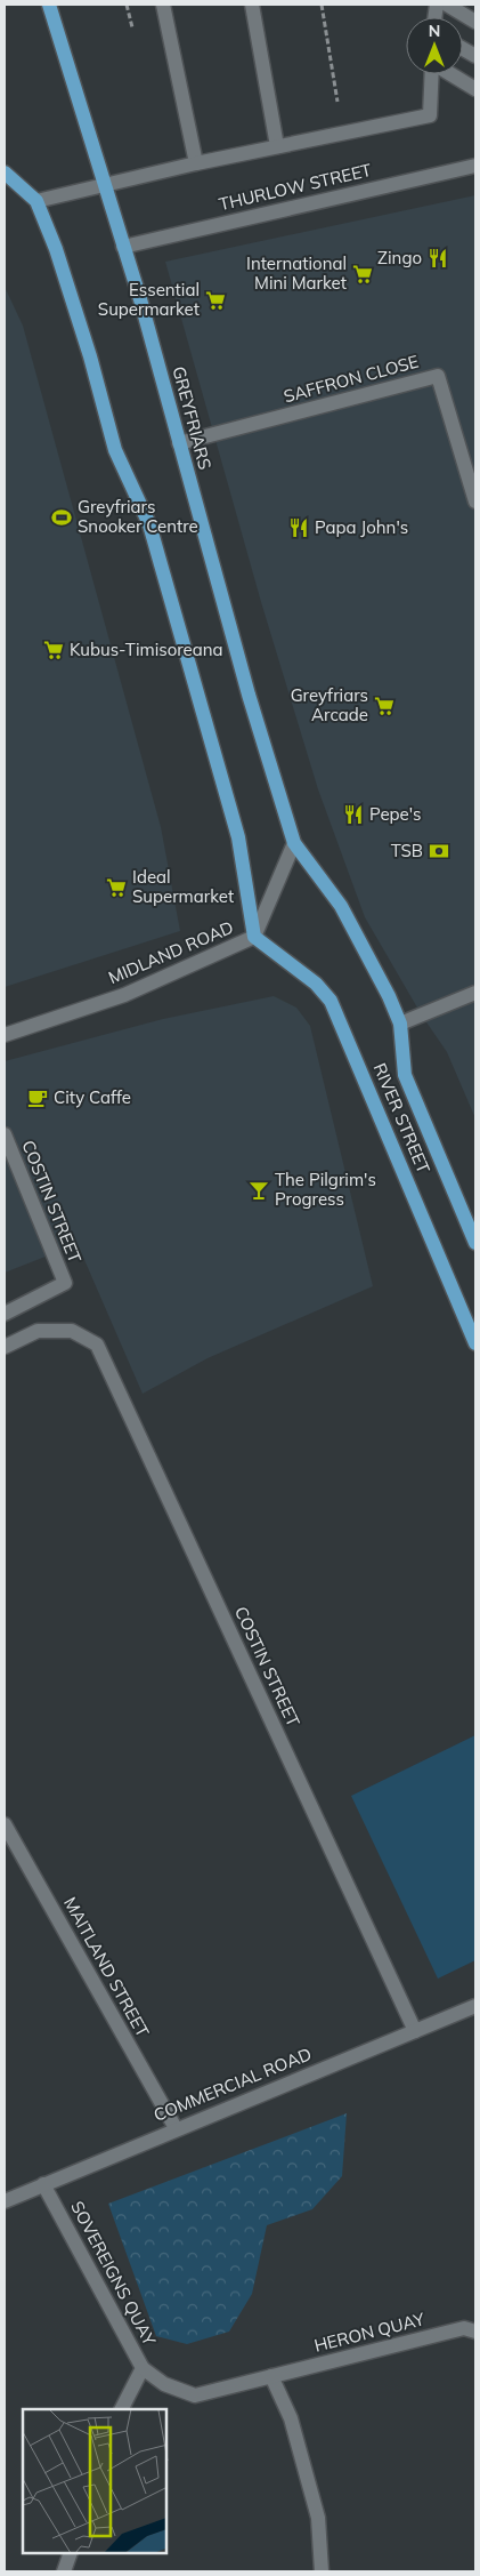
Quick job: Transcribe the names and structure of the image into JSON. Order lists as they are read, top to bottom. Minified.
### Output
{"streets":{"main road":["GREYFRIARS","RIVER STREET"],"street":["THURLOW STREET","SAFFRON CLOSE","MIDLAND ROAD","COSTIN STREET","MAITLAND STREET","COMMERCIAL ROAD","SOVEREIGNS QUAY","HERON QUAY"]},"crossings":[["THURLOW STREET","GREYFRIARS"],["SAFFRON CLOSE","GREYFRIARS"],["GREYFRIARS","MIDLAND ROAD"],["GREYFRIARS","RIVER STREET"],["MIDLAND ROAD","RIVER STREET"],["COSTIN STREET","COMMERCIAL ROAD"],["MAITLAND STREET","COMMERCIAL ROAD"],["COMMERCIAL ROAD","SOVEREIGNS QUAY"],["SOVEREIGNS QUAY","HERON QUAY"]],"places":{"restaurant":["Zingo","Papa John's","Pepe's"],"supermarket":["International Mini Market","Essential Supermarket","Kubus-Timisoreana","Greyfriars Arcade","Ideal Supermarket"],"sports":["Greyfriars Snooker Centre"],"bank":["TSB"],"cafe":["City Caffe"],"bar":["The Pilgrim's Progress"]},"north":"top"}
